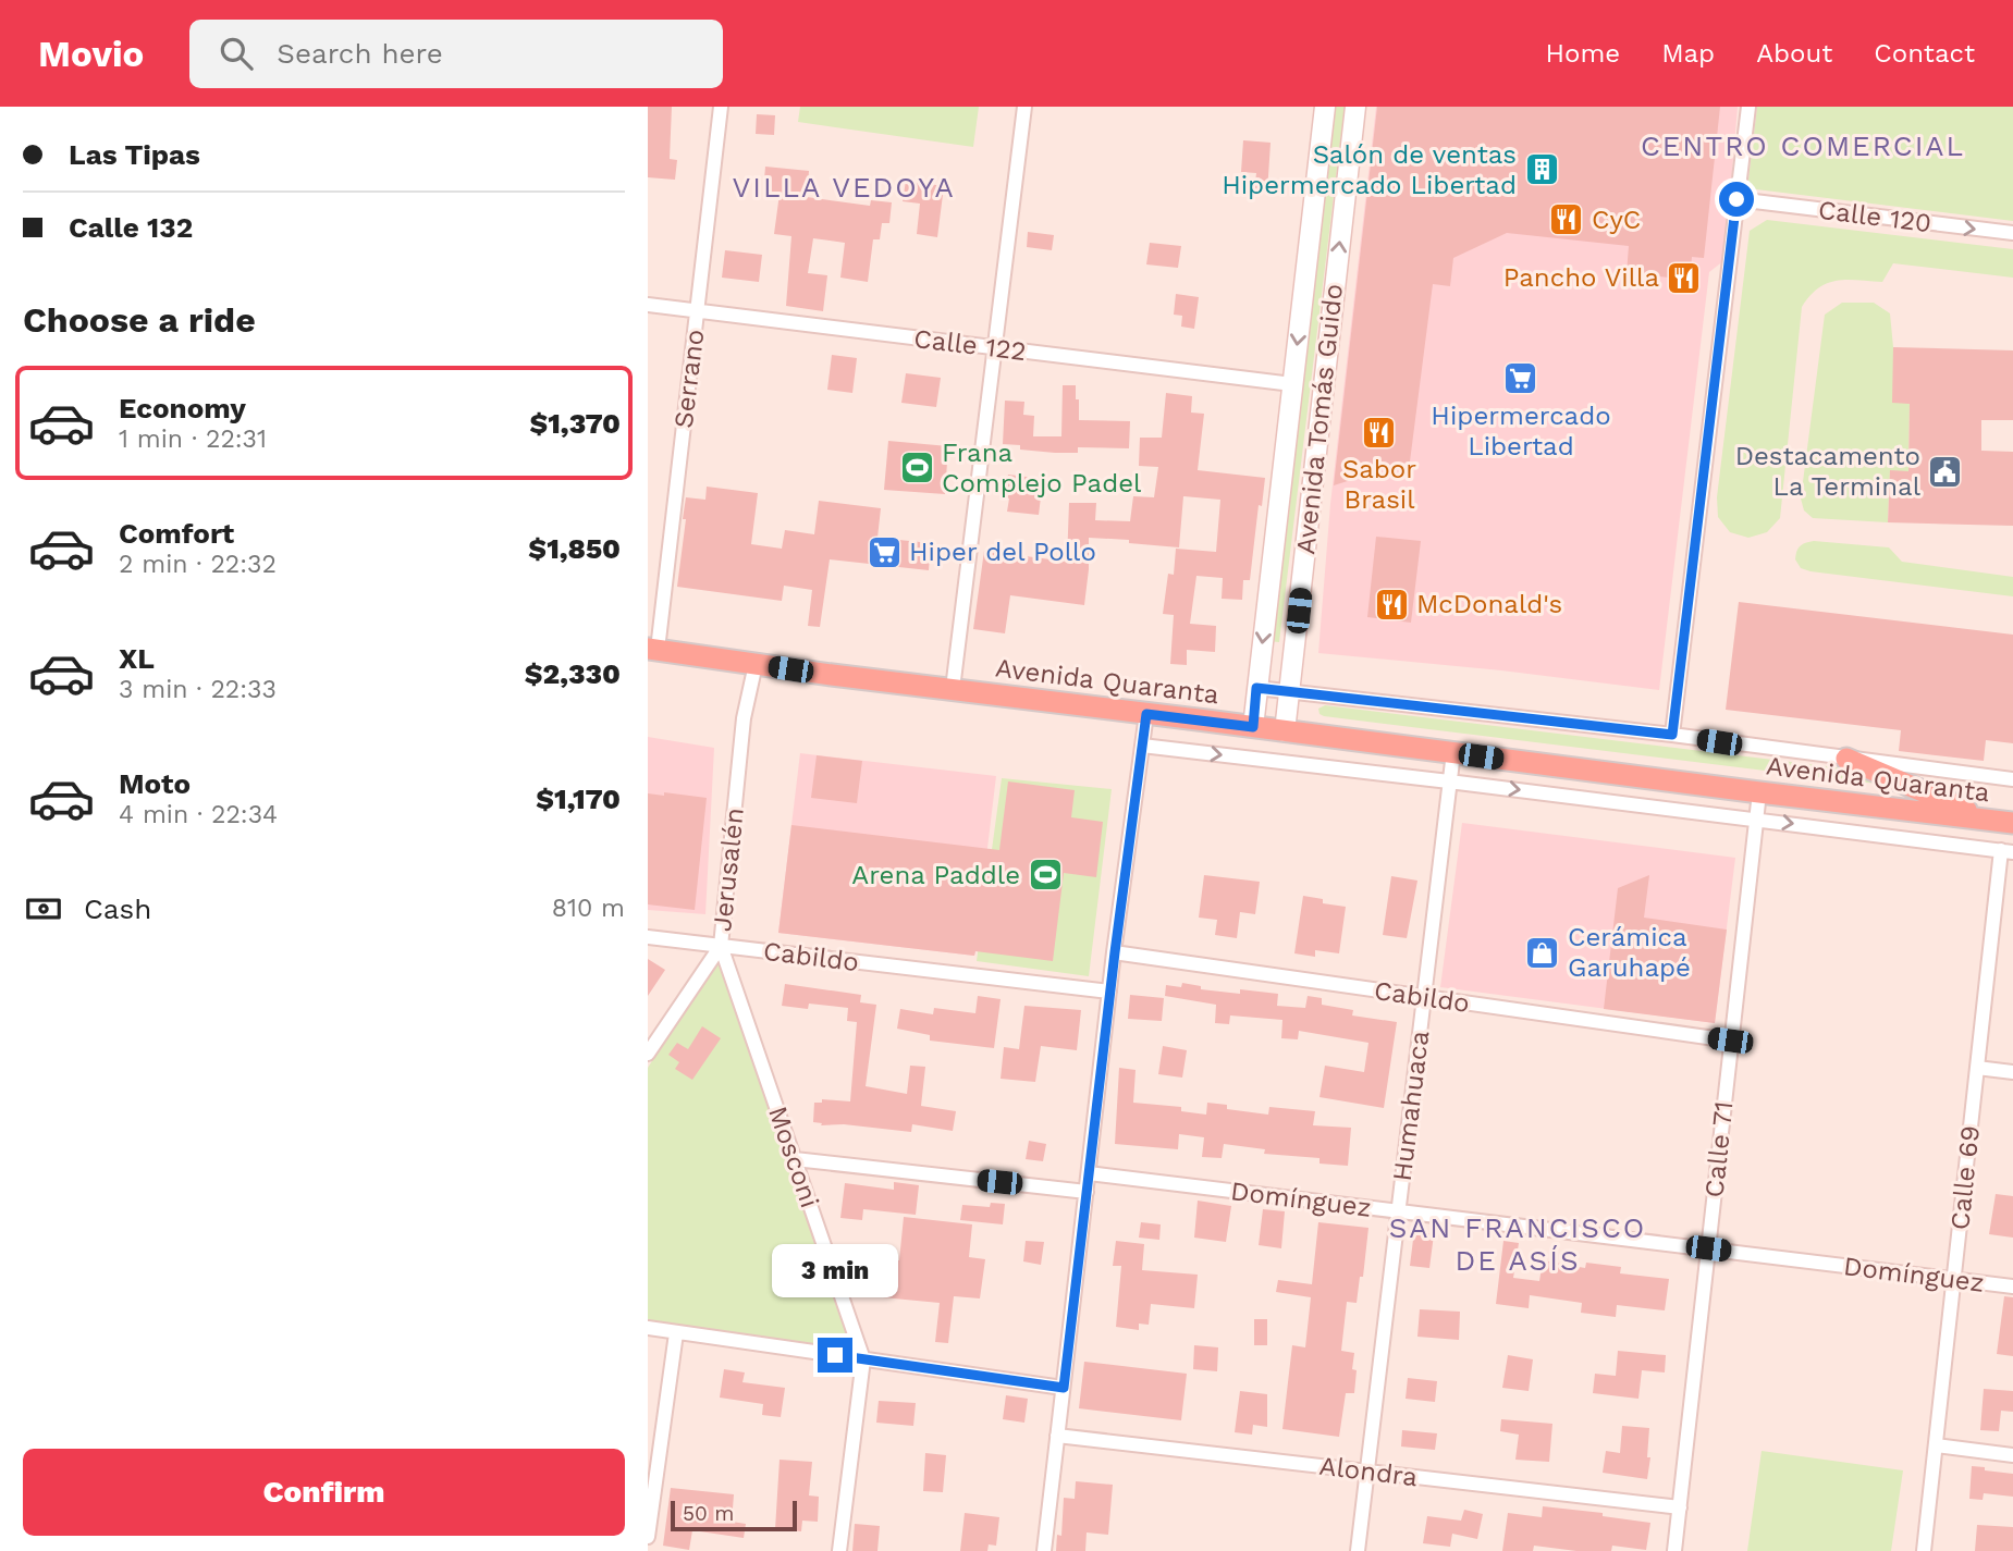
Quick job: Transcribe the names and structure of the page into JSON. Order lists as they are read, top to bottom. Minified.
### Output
{"streets":{"highway":["Avenida Quaranta"],"main road":["Avenida Tomás Guido"],"street":["Calle 120","Calle 122","Serrano","Jerusalén","Cabildo","Humahuaca","Calle 71","Mosconi","Calle 69","Domínguez","Alondra"]},"crossings":[["Calle 122","Serrano"],["Calle 122","Avenida Tomás Guido"],["Serrano","Avenida Quaranta"],["Avenida Tomás Guido","Avenida Quaranta"],["Avenida Quaranta","Jerusalén"],["Avenida Quaranta","Humahuaca"],["Avenida Quaranta","Calle 71"],["Jerusalén","Cabildo"],["Jerusalén","Mosconi"],["Cabildo","Humahuaca"],["Cabildo","Calle 71"],["Cabildo","Mosconi"],["Humahuaca","Domínguez"],["Humahuaca","Alondra"],["Calle 71","Domínguez"],["Calle 71","Alondra"],["Calle 69","Domínguez"]],"one_way":["Calle 120"],"districts":["CENTRO COMERCIAL","VILLA VEDOYA","SAN FRANCISCO DE ASÍS"],"places":{"building":["Salón de ventas Hipermercado Libertad"],"restaurant":["CyC","Pancho Villa","Sabor Brasil","McDonald's"],"supermarket":["Hipermercado Libertad","Hiper del Pollo"],"sports":["Frana Complejo Padel","Arena Paddle"],"public building":["Destacamento La Terminal"],"shop":["Cerámica Garuhapé"]},"scale_bar":"50 m","page":{"header":"Movio","search":"Search here","nav":["Home","Map","About","Contact"],"banner":["Las Tipas","Calle 132"],"heading":"Choose a ride","list":[{"name":"Economy","note":"1 min · 22:31","value":"$1,370"},{"name":"Comfort","note":"2 min · 22:32","value":"$1,850"},{"name":"XL","note":"3 min · 22:33","value":"$2,330"},{"name":"Moto","note":"4 min · 22:34","value":"$1,170"}],"pay":["Cash","810 m"],"bubble":"3 min","buttons":"Confirm","scale":"50 m"}}
